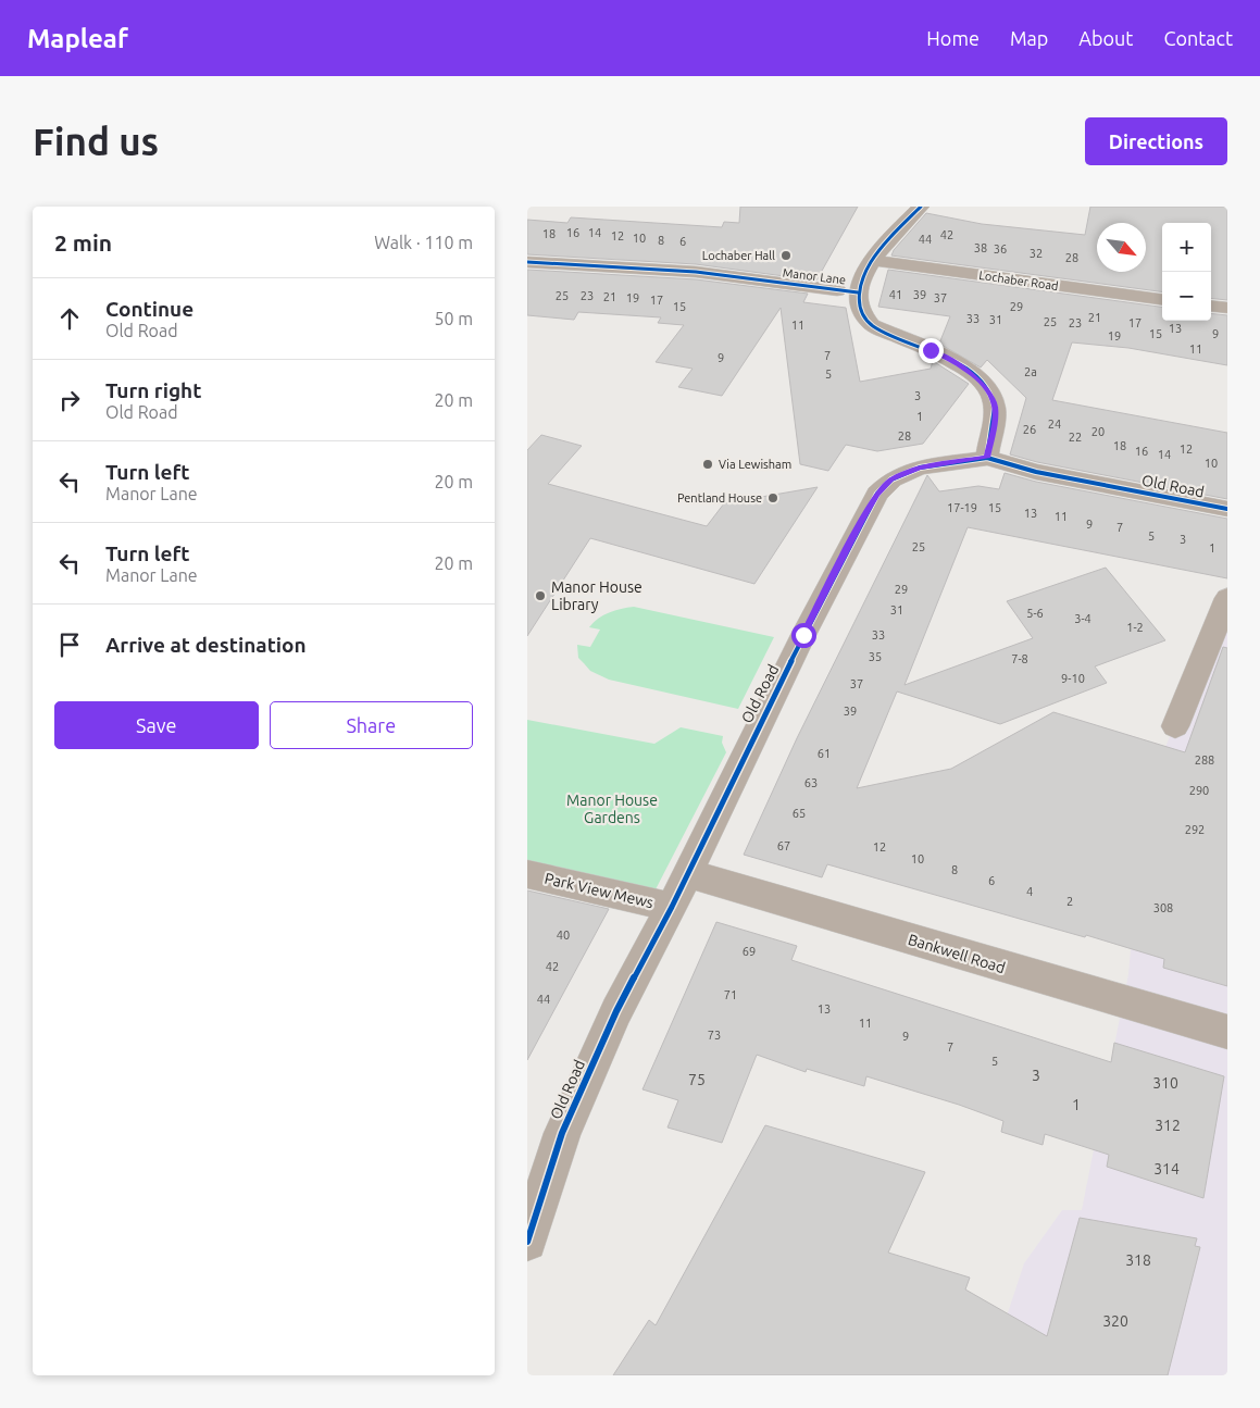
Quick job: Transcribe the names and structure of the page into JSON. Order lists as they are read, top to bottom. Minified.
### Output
{"streets":{"street":["Manor Lane","Lochaber Road","Old Road","Park View Mews","Bankwell Road"]},"crossings":[["Manor Lane","Lochaber Road"],["Manor Lane","Old Road"],["Old Road","Park View Mews"],["Old Road","Bankwell Road"]],"parks":["Manor House Gardens"],"places":["Lochaber Hall","Via Lewisham","Pentland House","Manor House Library"],"house_numbers":["16","14","18","42","12","10","44","8","6","38","36","32","28","41","39","25","23","21","19","37","17","15","29","21","33","31","25","23","17","11","13","15","9","19","11","7","9","2a","5","3","1","24","26","20","28","22","18","12","16","14","10","17-19","15","13","11","9","7","5","3","25","1","29","31","5-6","3-4","1-2","33","35","7-8","9-10","37","39","61","288","63","290","65","292","67","12","10","8","6","4","2","308","40","69","42","71","44","13","11","73","9","7","5","3","75","310","1","312","314","318","320"],"north":"bottom right","page":{"header":"Mapleaf","nav":["Home","Map","About","Contact"],"buttons":["Directions",["Save","Share"]],"title":"Find us","heading":["2 min","Walk · 110 m"],"map_buttons":["+","−"],"list":[["Continue","Old Road","50 m"],["Turn right","Old Road","20 m"],["Turn left","Manor Lane","20 m"],["Turn left","Manor Lane","20 m"],"Arrive at destination"]}}
